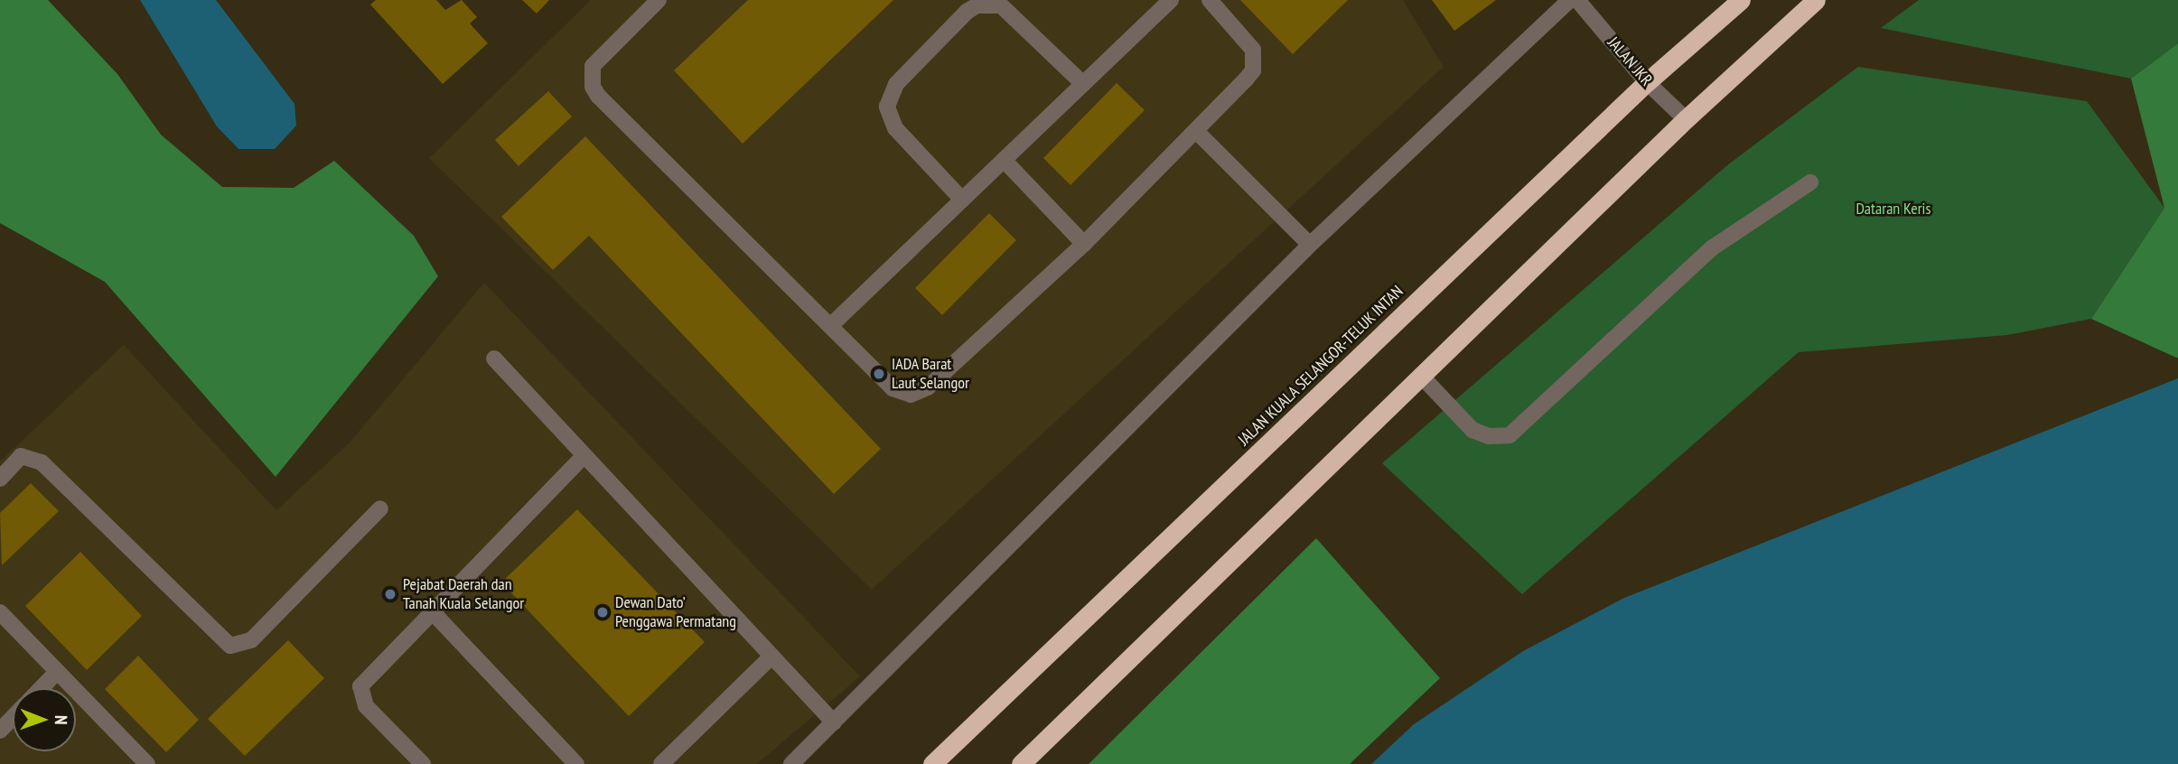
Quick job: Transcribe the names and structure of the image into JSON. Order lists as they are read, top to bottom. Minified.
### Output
{"streets":{"highway":["JALAN KUALA SELANGOR-TELUK INTAN"],"street":["JALAN JKR"]},"crossings":[["JALAN JKR","JALAN KUALA SELANGOR-TELUK INTAN"]],"parks":["Dataran Keris"],"places":["IADA Barat Laut Selangor","Pejabat Daerah dan Tanah Kuala Selangor","Dewan Dato’ Penggawa Permatang"],"north":"right"}
